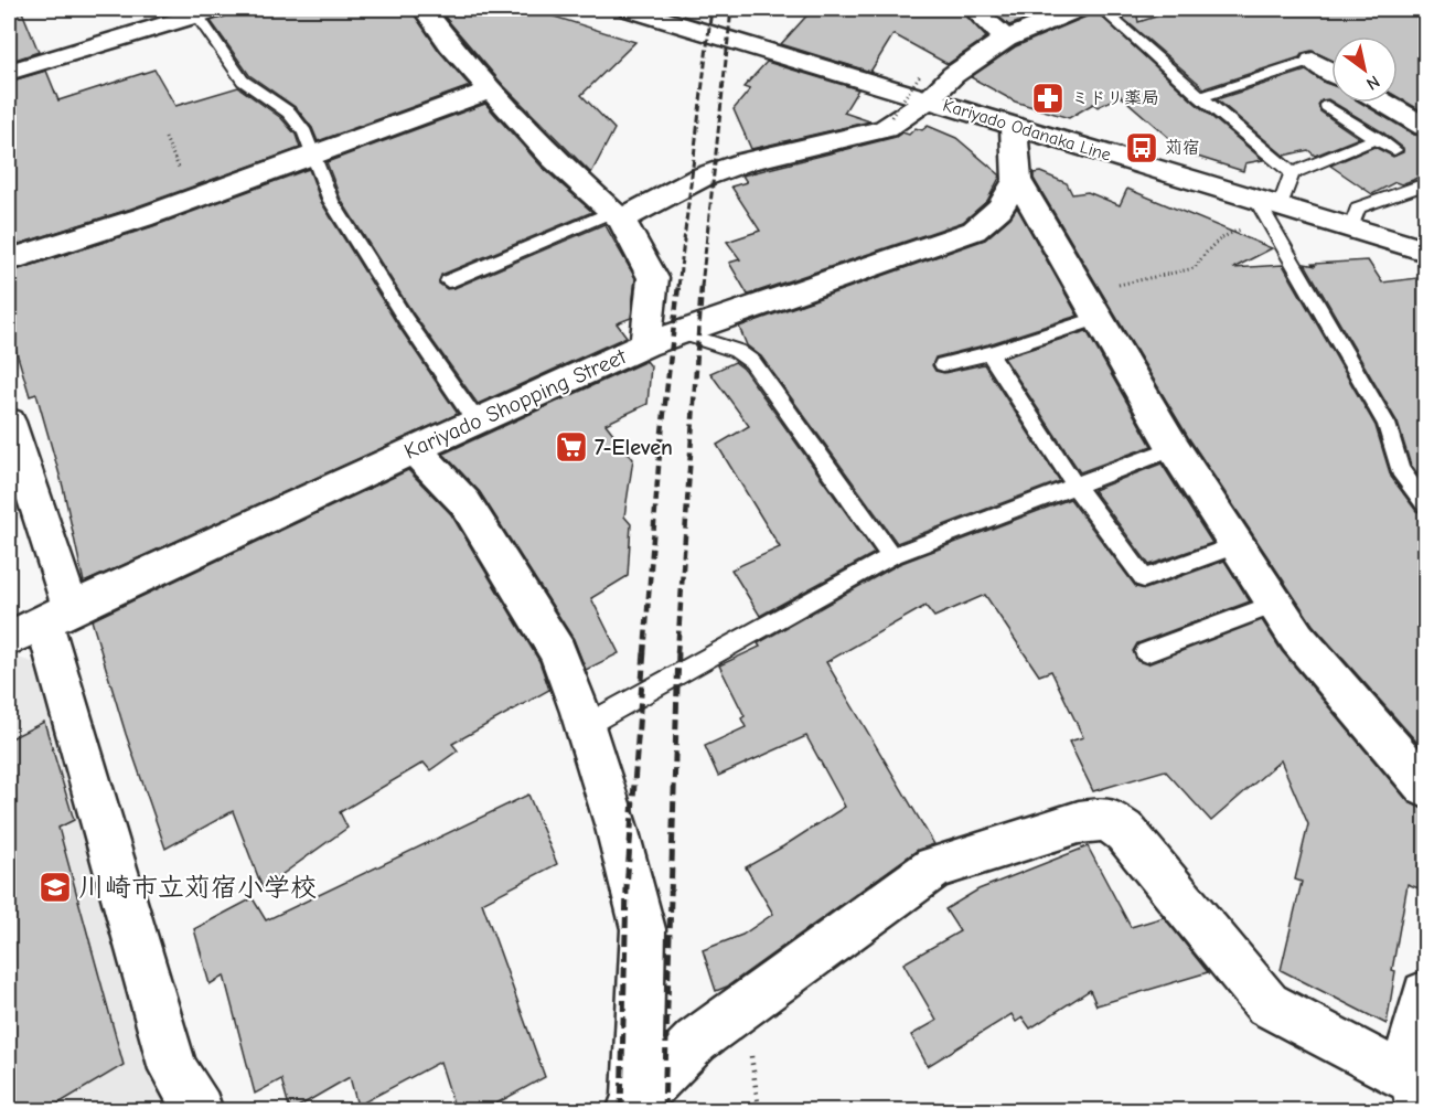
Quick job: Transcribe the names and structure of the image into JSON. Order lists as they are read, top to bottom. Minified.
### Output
{"streets":{"street":["Kariyado Odanaka Line","Kariyado Shopping Street"]},"places":{"pharmacy":["ミドリ薬局"],"bus stop":["苅宿"],"supermarket":["7-Eleven"],"school or university":["川崎市立苅宿小学校"]},"north":"bottom right"}
